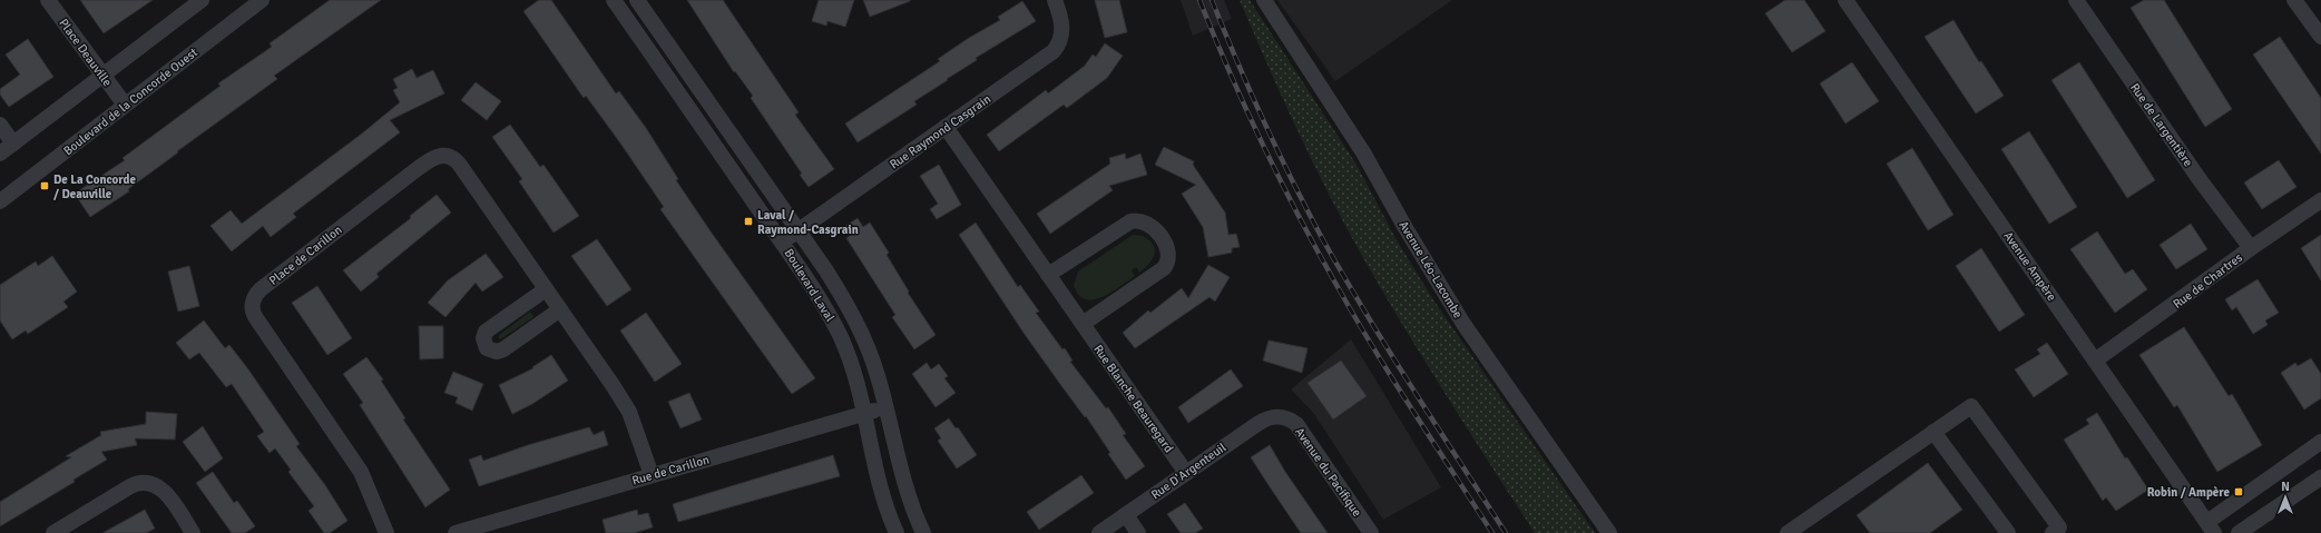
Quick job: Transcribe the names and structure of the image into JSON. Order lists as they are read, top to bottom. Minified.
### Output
{"streets":{"street":["Place Deauville","Boulevard de la Concorde Ouest","Rue de Largentière","Rue Raymond Casgrain","Place de Carillon","Avenue Ampère","Avenue Léo-Lacombe","Rue de Chartres","Boulevard Laval","Rue Blanche Beauregard","Rue de Carillon","Rue D'Argenteuil","Avenue du Pacifique"]},"crossings":[["Place Deauville","Boulevard de la Concorde Ouest"],["Rue de Largentière","Rue de Chartres"],["Rue Raymond Casgrain","Boulevard Laval"],["Rue Raymond Casgrain","Rue Blanche Beauregard"],["Place de Carillon","Rue de Carillon"],["Avenue Ampère","Rue de Chartres"],["Boulevard Laval","Rue de Carillon"],["Rue Blanche Beauregard","Rue D'Argenteuil"],["Rue D'Argenteuil","Avenue du Pacifique"]],"places":{"transit":["De La Concorde / Deauville","Laval / Raymond-Casgrain","Robin / Ampère"]},"north":"top"}
